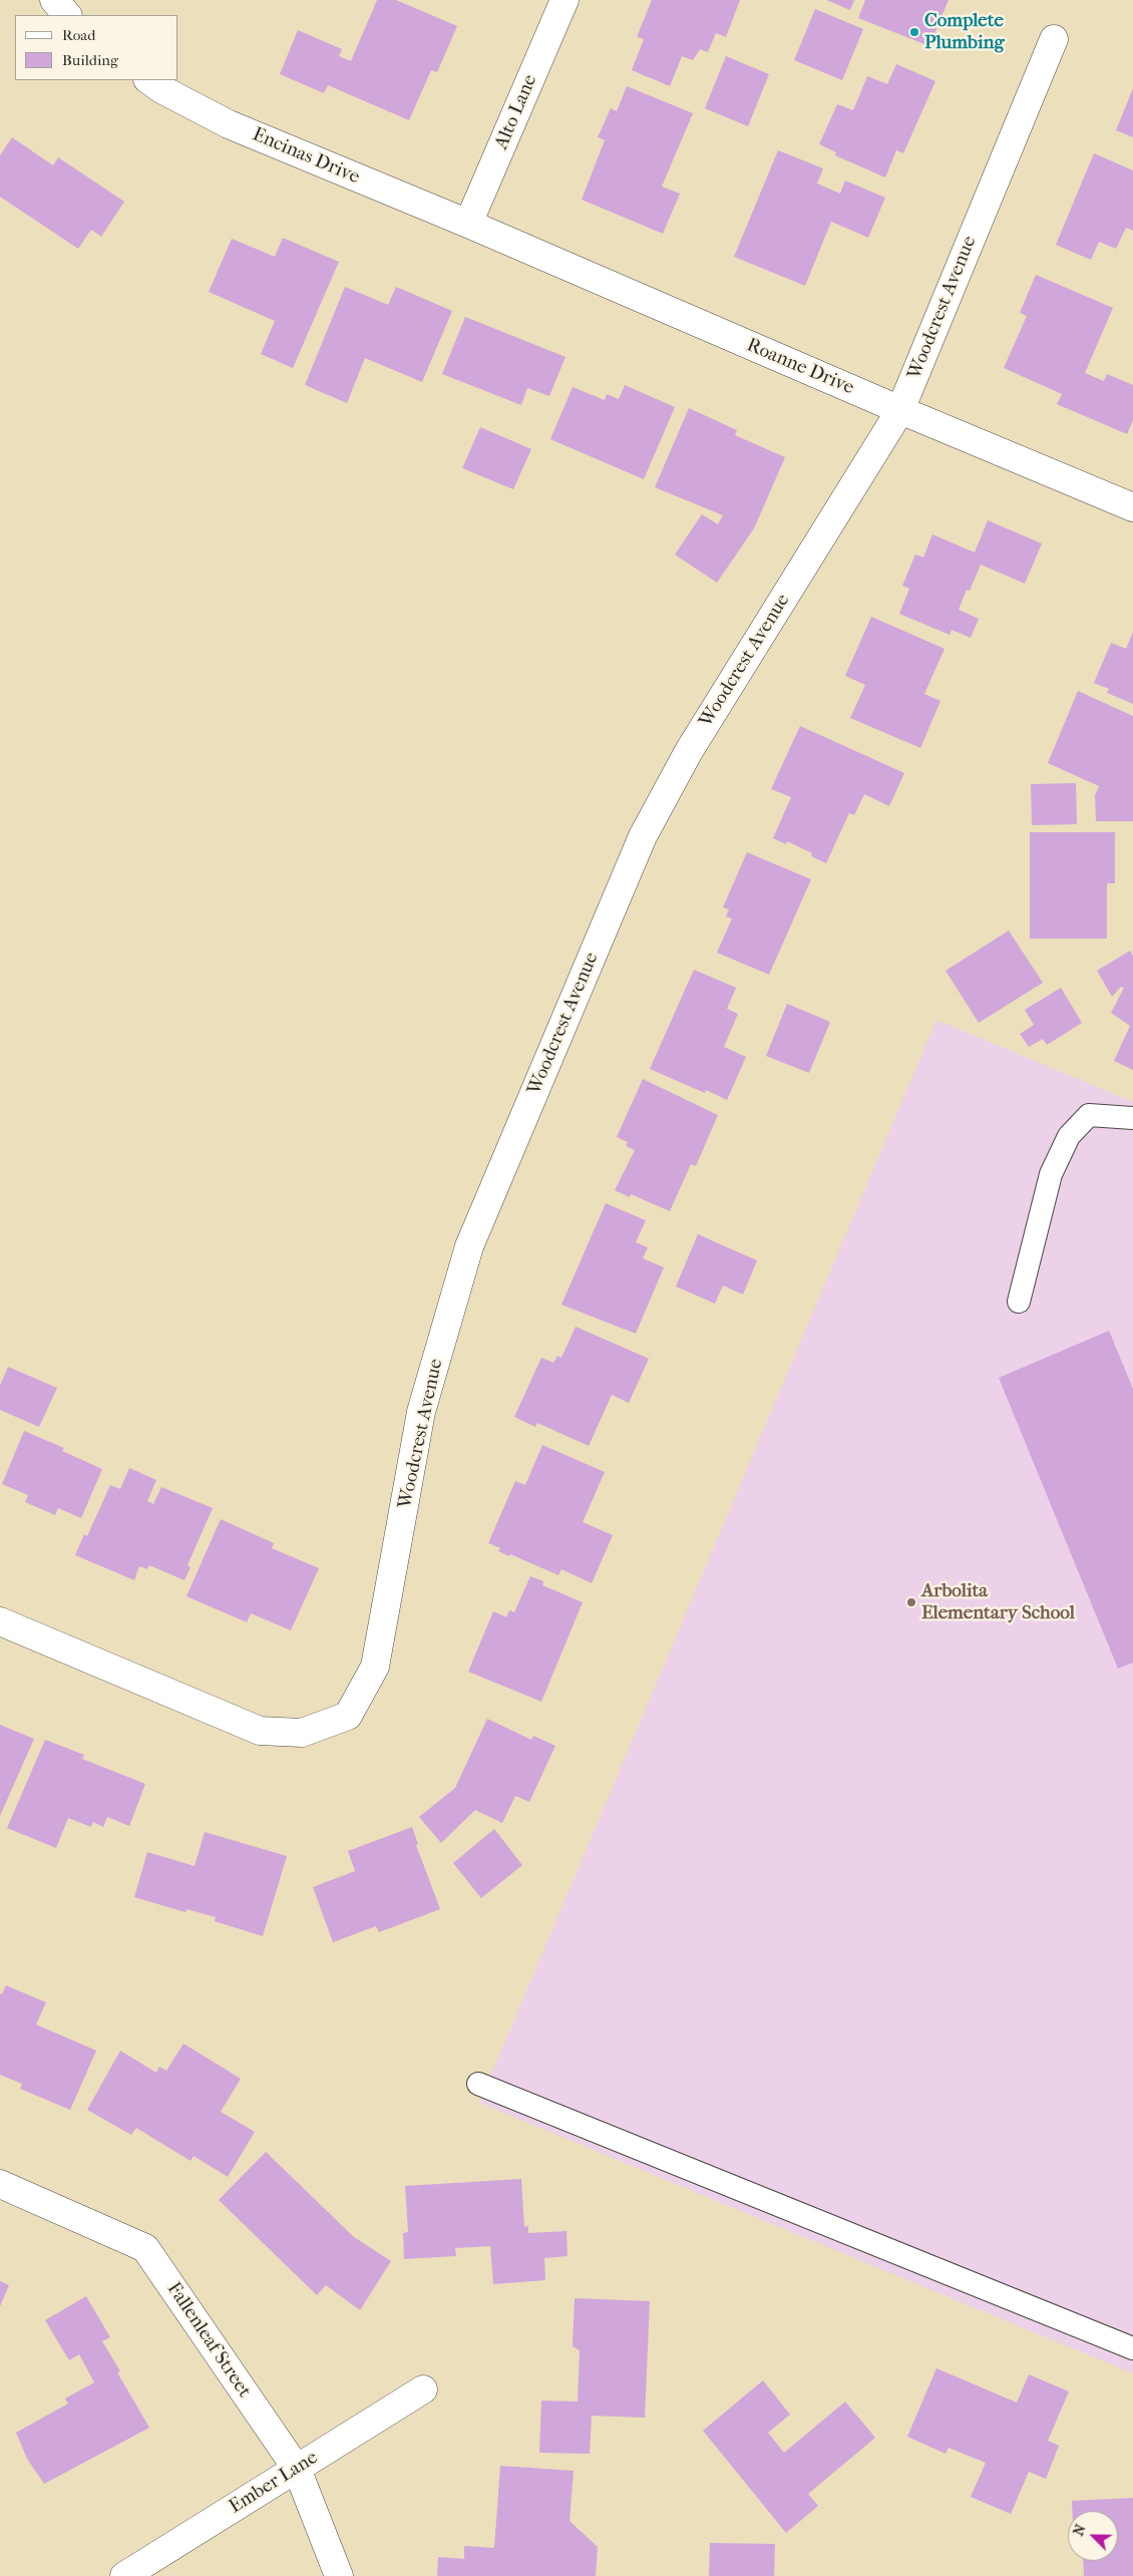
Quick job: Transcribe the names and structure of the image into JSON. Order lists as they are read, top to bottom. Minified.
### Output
{"streets":{"street":["Alto Lane","Encinas Drive","Woodcrest Avenue","Roanne Drive","Fallenleaf Street","Ember Lane"]},"crossings":[["Alto Lane","Encinas Drive"],["Alto Lane","Roanne Drive"],["Encinas Drive","Roanne Drive"],["Woodcrest Avenue","Roanne Drive"],["Fallenleaf Street","Ember Lane"]],"places":["Complete Plumbing","Arbolita Elementary School"],"legend":["Road","Building"],"north":"top left"}
